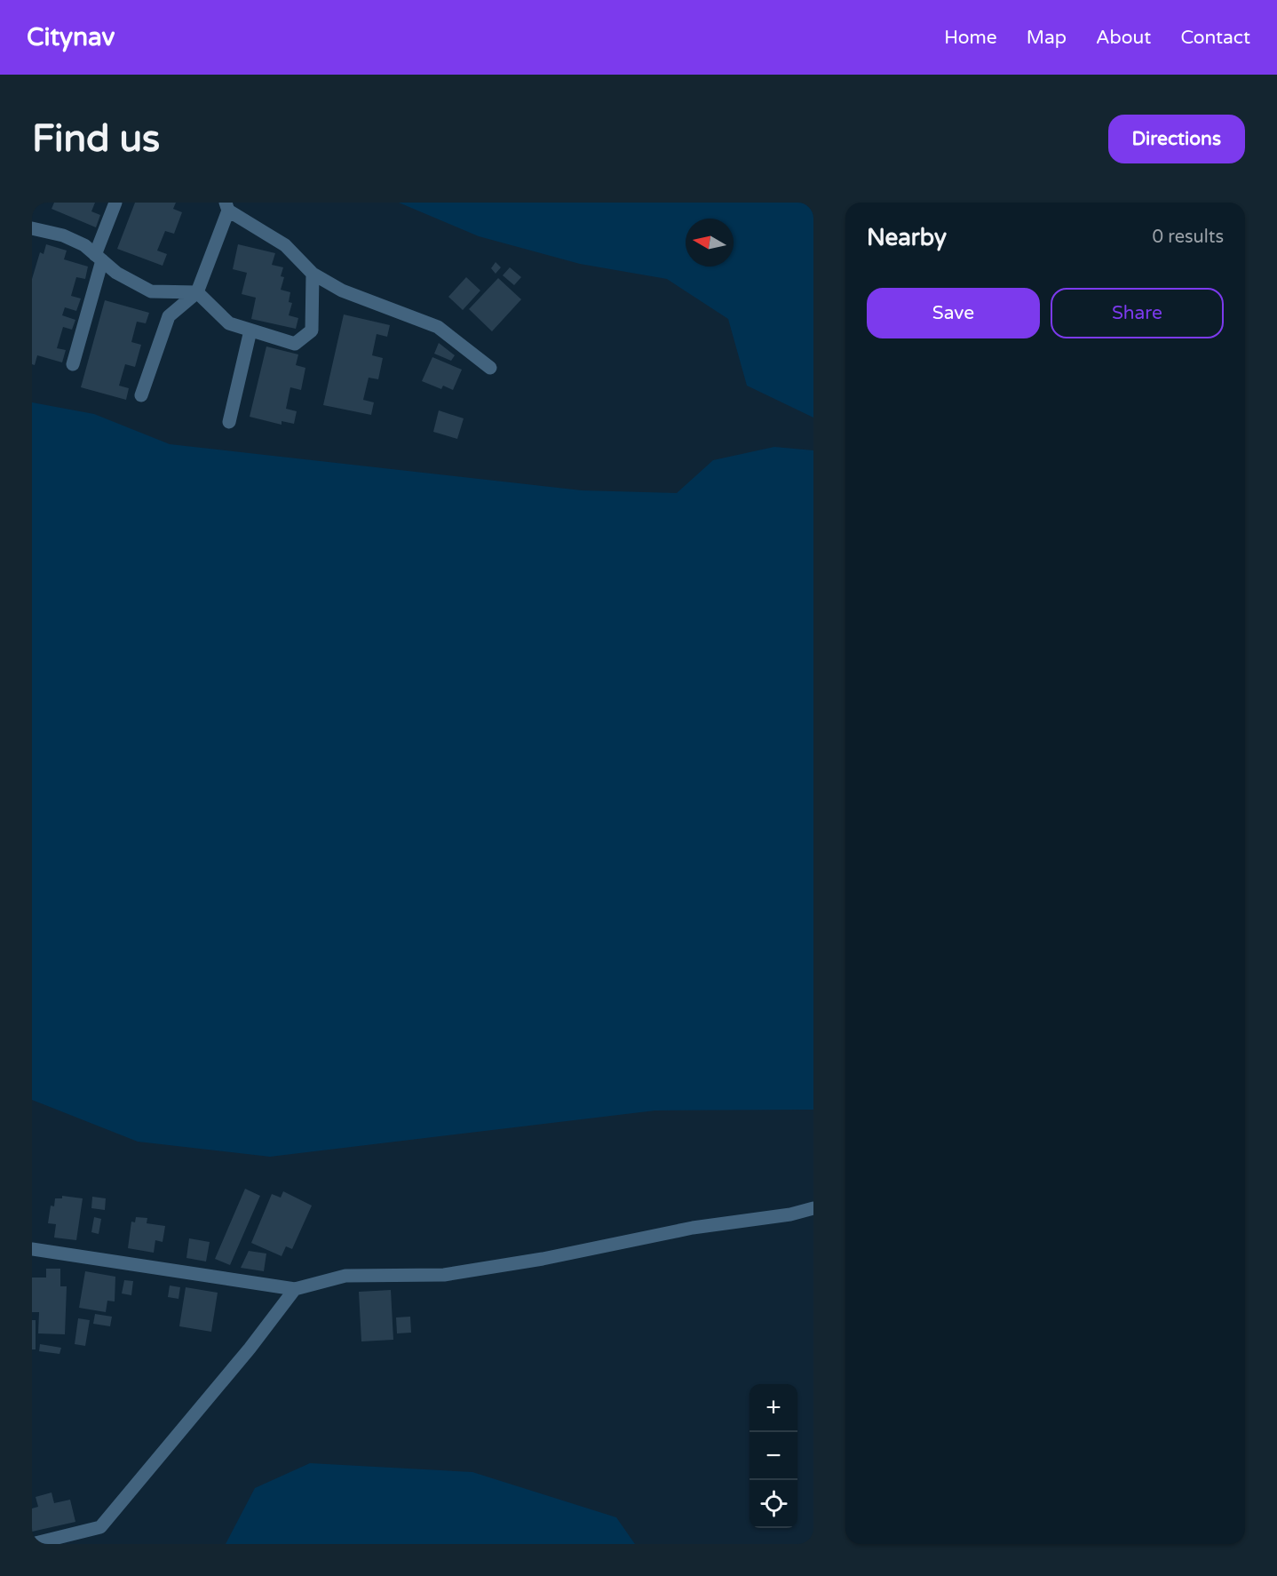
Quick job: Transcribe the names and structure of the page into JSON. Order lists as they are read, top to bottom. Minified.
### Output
{"north":"left","page":{"header":"Citynav","nav":["Home","Map","About","Contact"],"buttons":["Directions",["Save","Share"]],"title":"Find us","heading":["Nearby","0 results"],"map_buttons":["+","−"]}}
